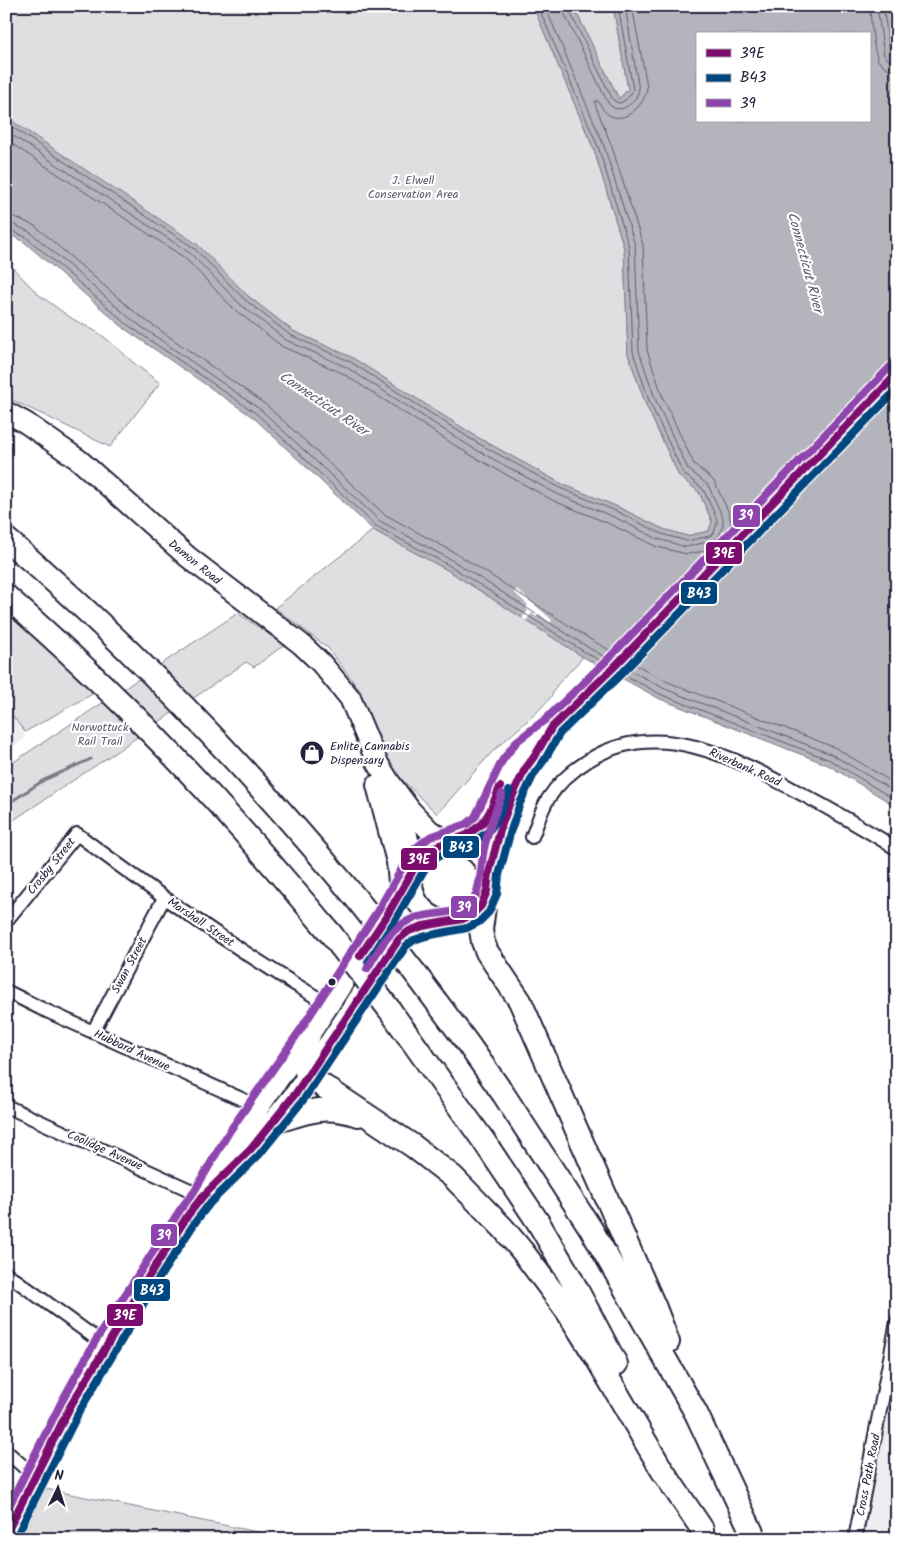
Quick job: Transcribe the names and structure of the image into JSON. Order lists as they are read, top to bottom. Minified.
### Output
{"streets":{"main road":["Damon Road"],"street":["Riverbank Road","Crosby Street","Marshall Street","Swan Street","Hubbard Avenue","Coolidge Avenue","Cross Path Road"]},"crossings":[["Crosby Street","Marshall Street"],["Marshall Street","Swan Street"],["Swan Street","Hubbard Avenue"]],"water":["Connecticut River"],"parks":["J. Elwell Conservation Area","Norwottuck Rail Trail"],"places":{"shop":["Enlite Cannabis Dispensary"]},"lines":["transit line 39","transit line 39E","transit line B43"],"legend":["39E","B43","39"],"north":"top"}
